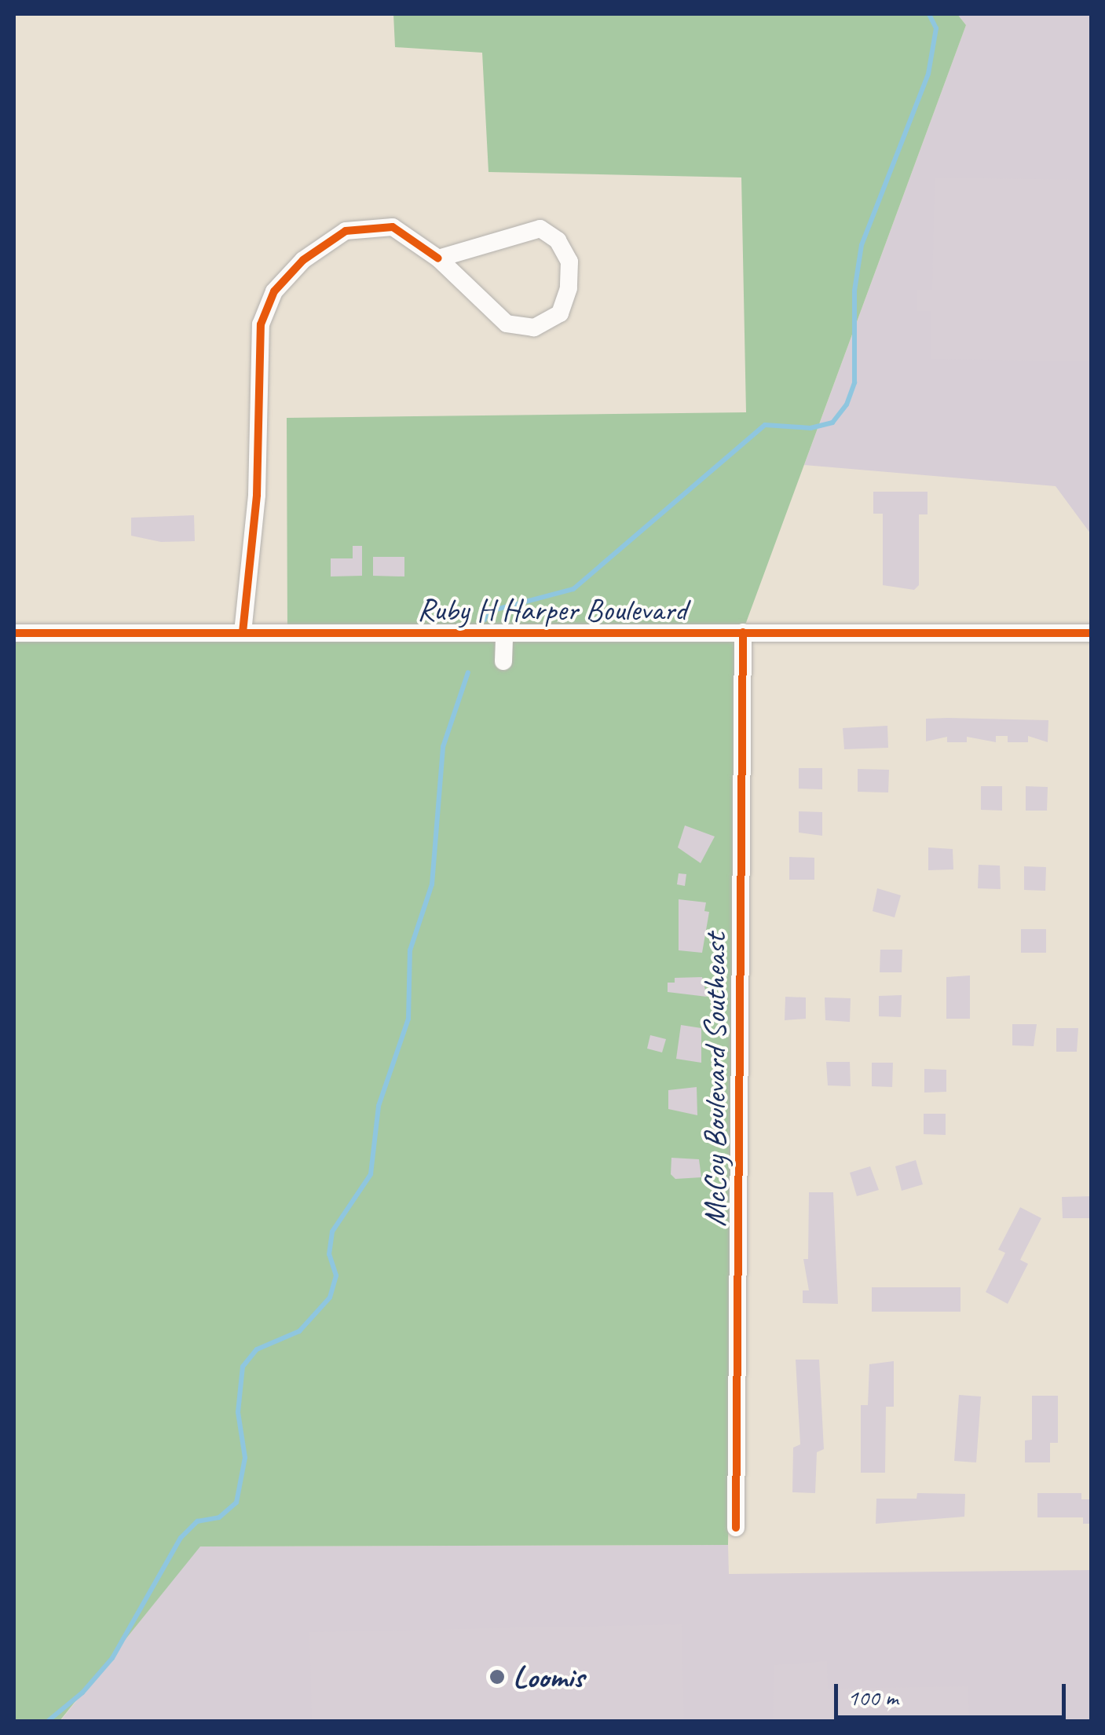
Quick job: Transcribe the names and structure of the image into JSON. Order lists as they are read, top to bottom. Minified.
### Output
{"streets":{"street":["Ruby H Harper Boulevard","McCoy Boulevard Southeast"]},"crossings":[["Ruby H Harper Boulevard","McCoy Boulevard Southeast"]],"places":["Loomis"],"scale_bar":"100 m"}
